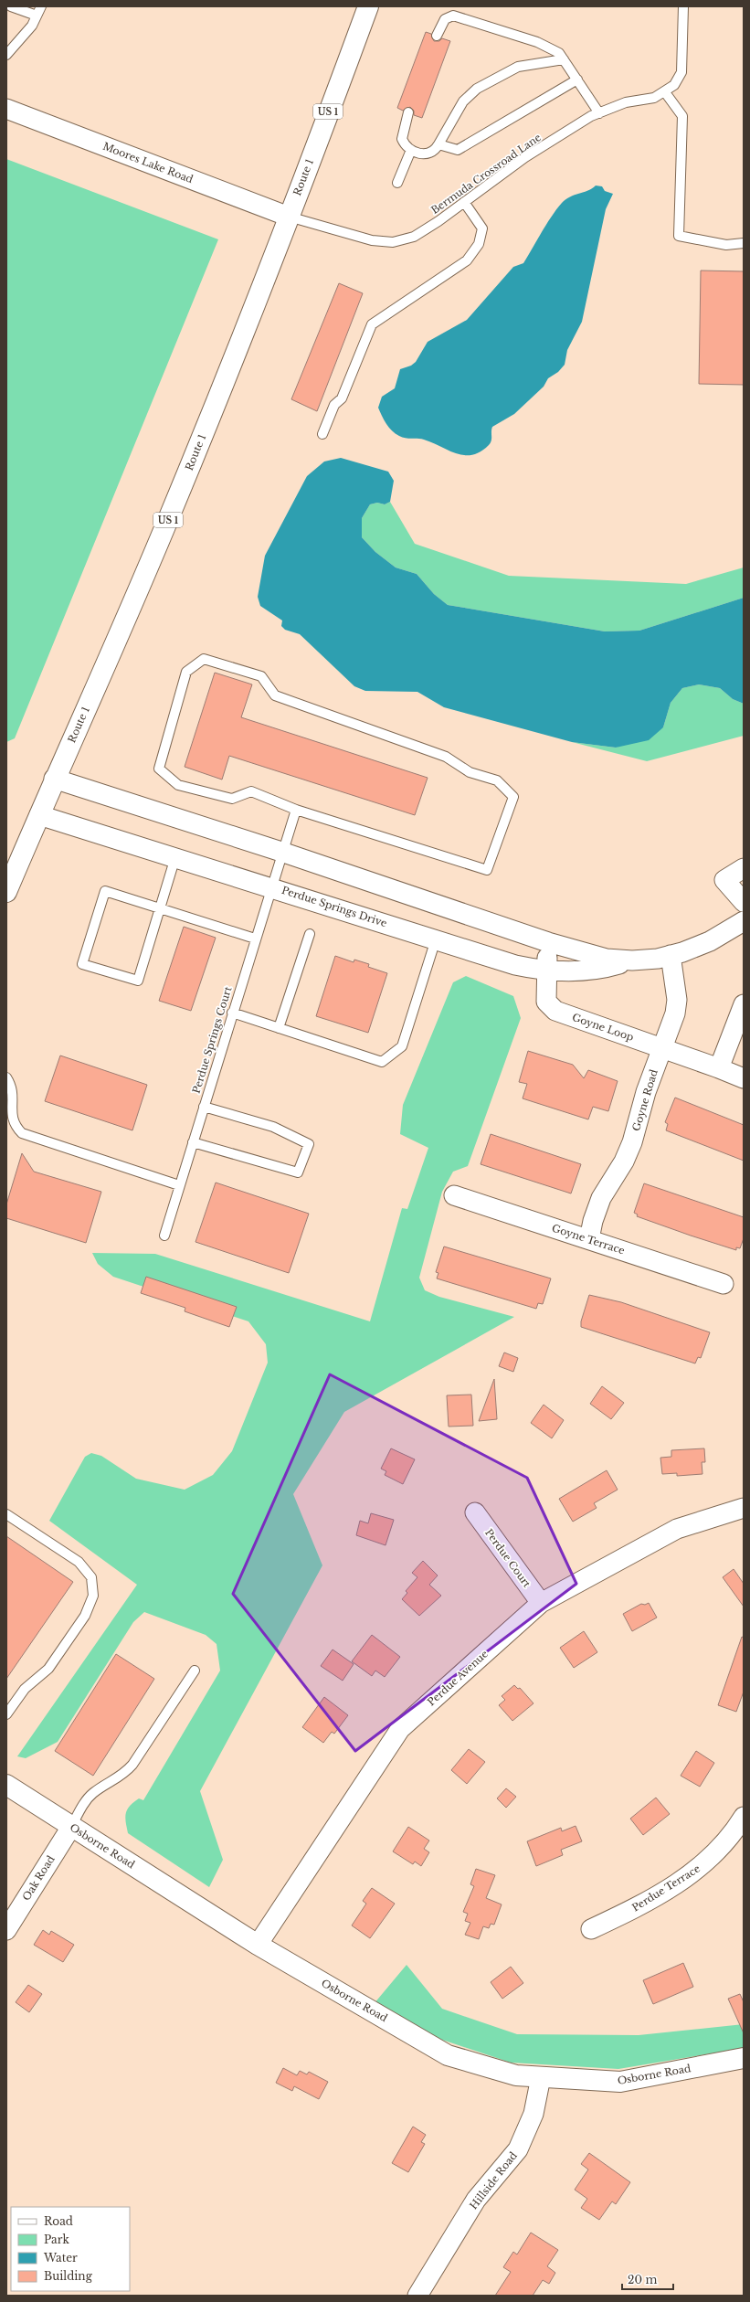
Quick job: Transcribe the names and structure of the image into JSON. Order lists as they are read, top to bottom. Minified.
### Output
{"streets":{"main road":["US 1","Route 1","Osborne Road"],"street":["Moores Lake Road","Perdue Springs Drive","Goyne Loop","Goyne Road","Goyne Terrace","Perdue Court","Perdue Avenue","Oak Road","Perdue Terrace","Hillside Road"],"lane":["Bermuda Crossroad Lane","Perdue Springs Court"]},"crossings":[["Moores Lake Road","Bermuda Crossroad Lane"],["Moores Lake Road","Route 1"],["Bermuda Crossroad Lane","Route 1"],["Route 1","Perdue Springs Drive"],["Perdue Springs Drive","Goyne Loop"],["Perdue Springs Drive","Perdue Springs Court"],["Perdue Springs Drive","Goyne Road"],["Goyne Loop","Goyne Road"],["Goyne Road","Goyne Terrace"],["Perdue Court","Perdue Avenue"],["Perdue Avenue","Osborne Road"],["Osborne Road","Oak Road"],["Osborne Road","Hillside Road"]],"legend":["Road","Park","Water","Building"],"scale_bar":"20 m"}
